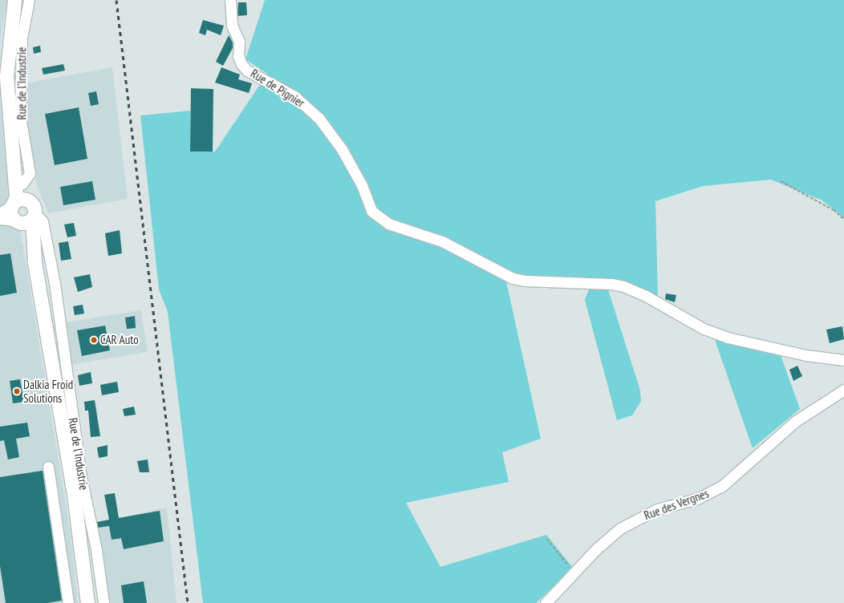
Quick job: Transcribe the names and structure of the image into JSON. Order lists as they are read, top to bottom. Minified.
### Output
{"streets":{"main road":["Rue de l'Industrie"],"street":["Rue de Pignier","Rue des Vergnes"]},"places":["CAR Auto","Dalkia Froid Solutions"]}
